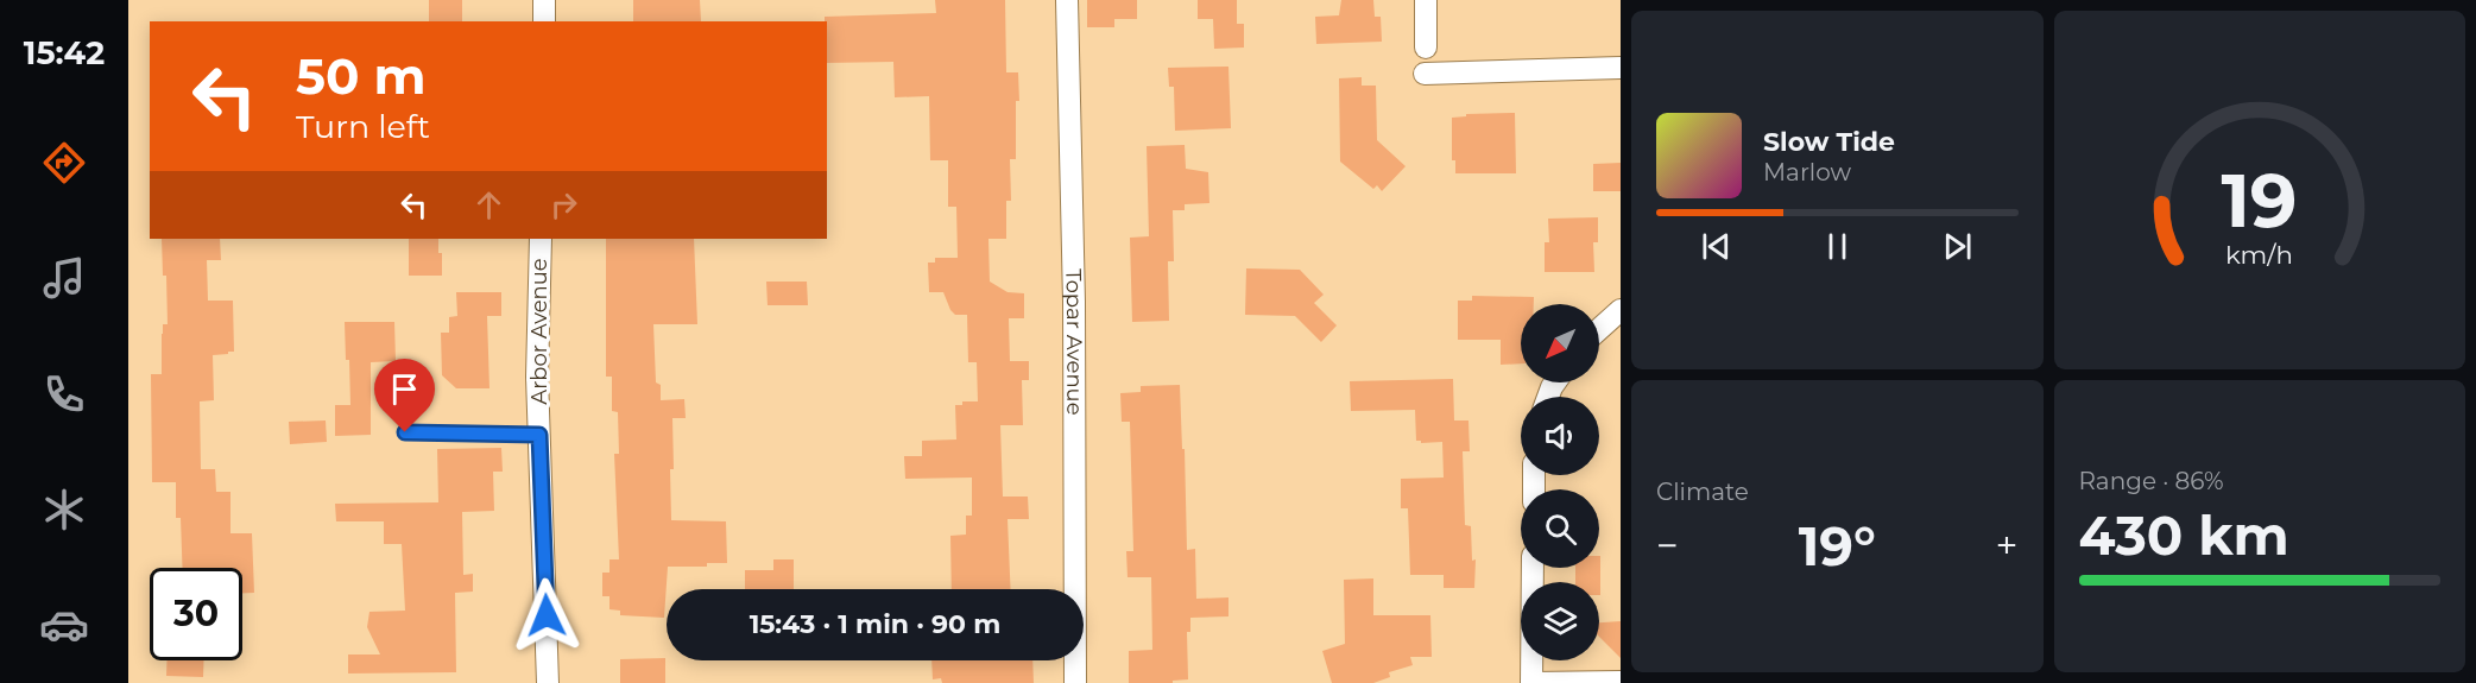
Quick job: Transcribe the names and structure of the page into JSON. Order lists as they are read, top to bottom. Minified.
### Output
{"streets":{"street":["Arbor Avenue","Topar Avenue"]},"north":"bottom left","page":{"tabs":"15:42","turn":["50 m","Turn left"],"song":["Slow Tide","Marlow"],"tile":["Climate",["Range · 86%","430 km"]],"heat":["−","19°","+"],"limit":"30","trip":"15:43 · 1 min · 90 m","gauge":["19","km/h"]}}
